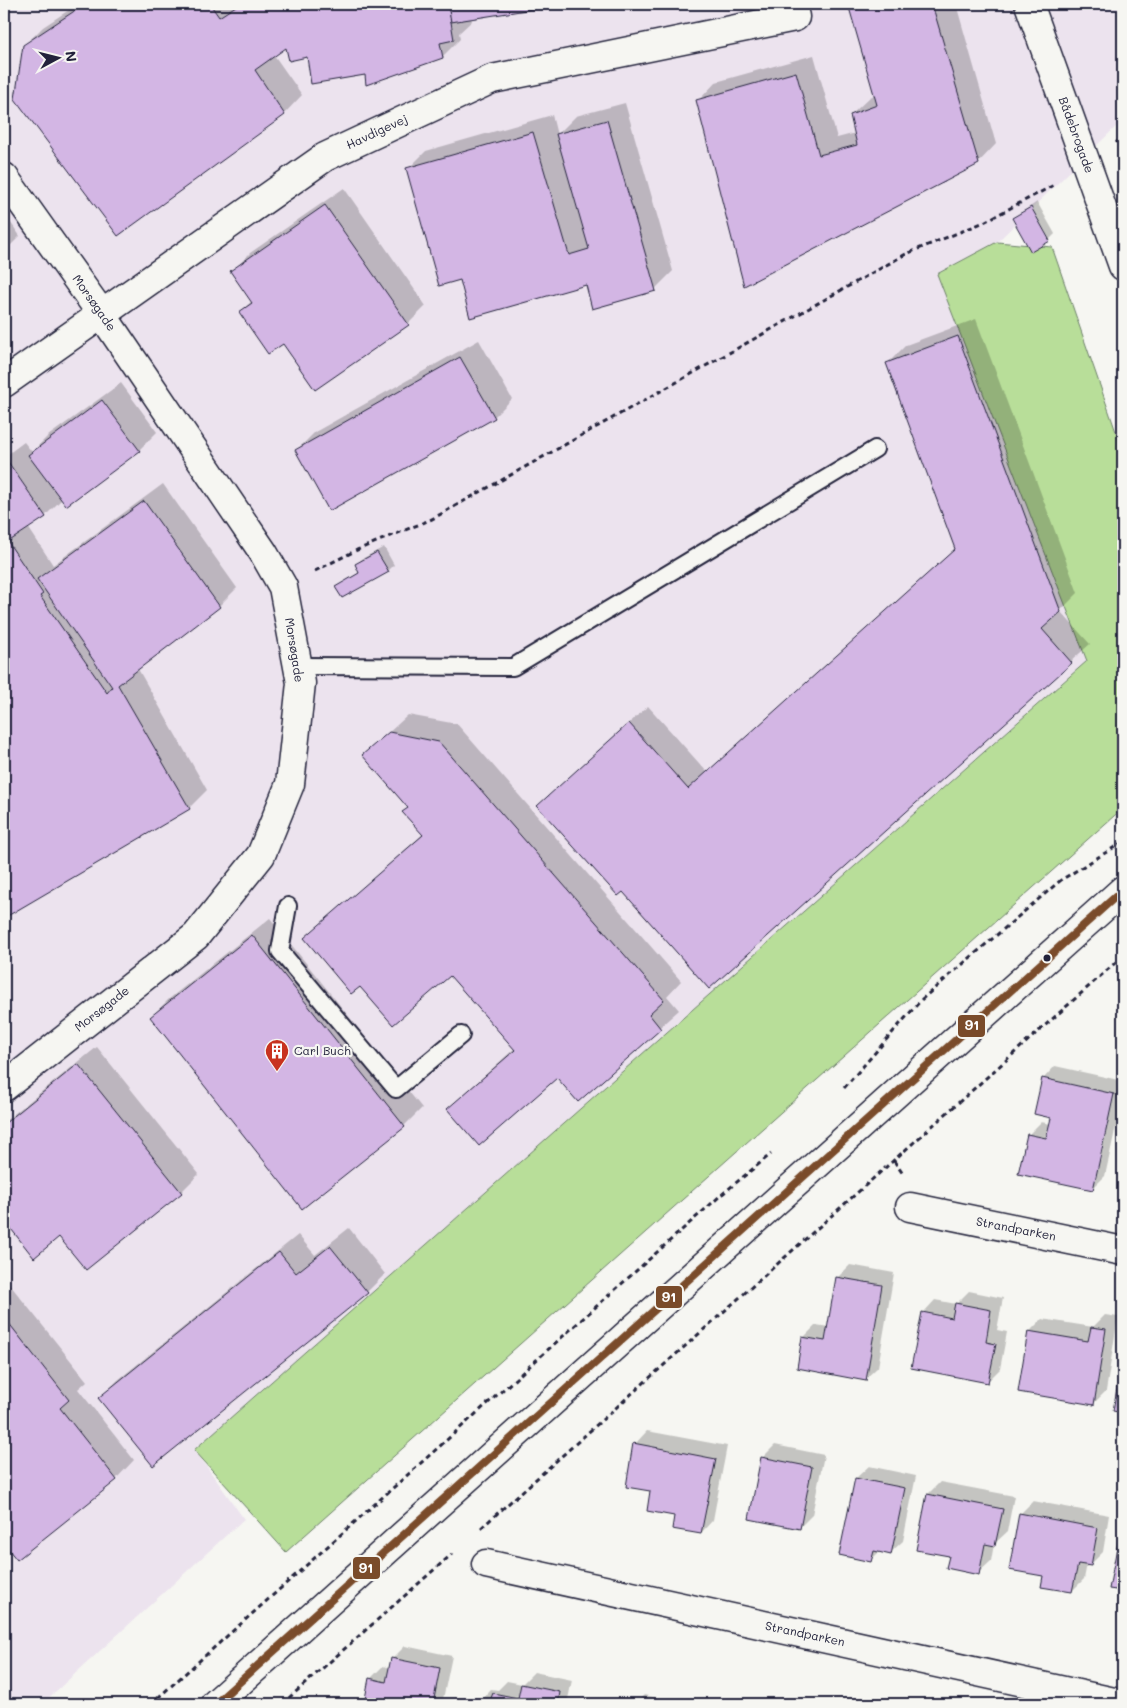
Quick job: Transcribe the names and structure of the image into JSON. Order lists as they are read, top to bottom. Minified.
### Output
{"streets":{"street":["Havdigevej","Bådebrogade","Morsøgade","Strandparken"]},"crossings":[["Havdigevej","Morsøgade"]],"places":{"building":["Carl Buch"]},"lines":["transit line 91"],"north":"right"}
